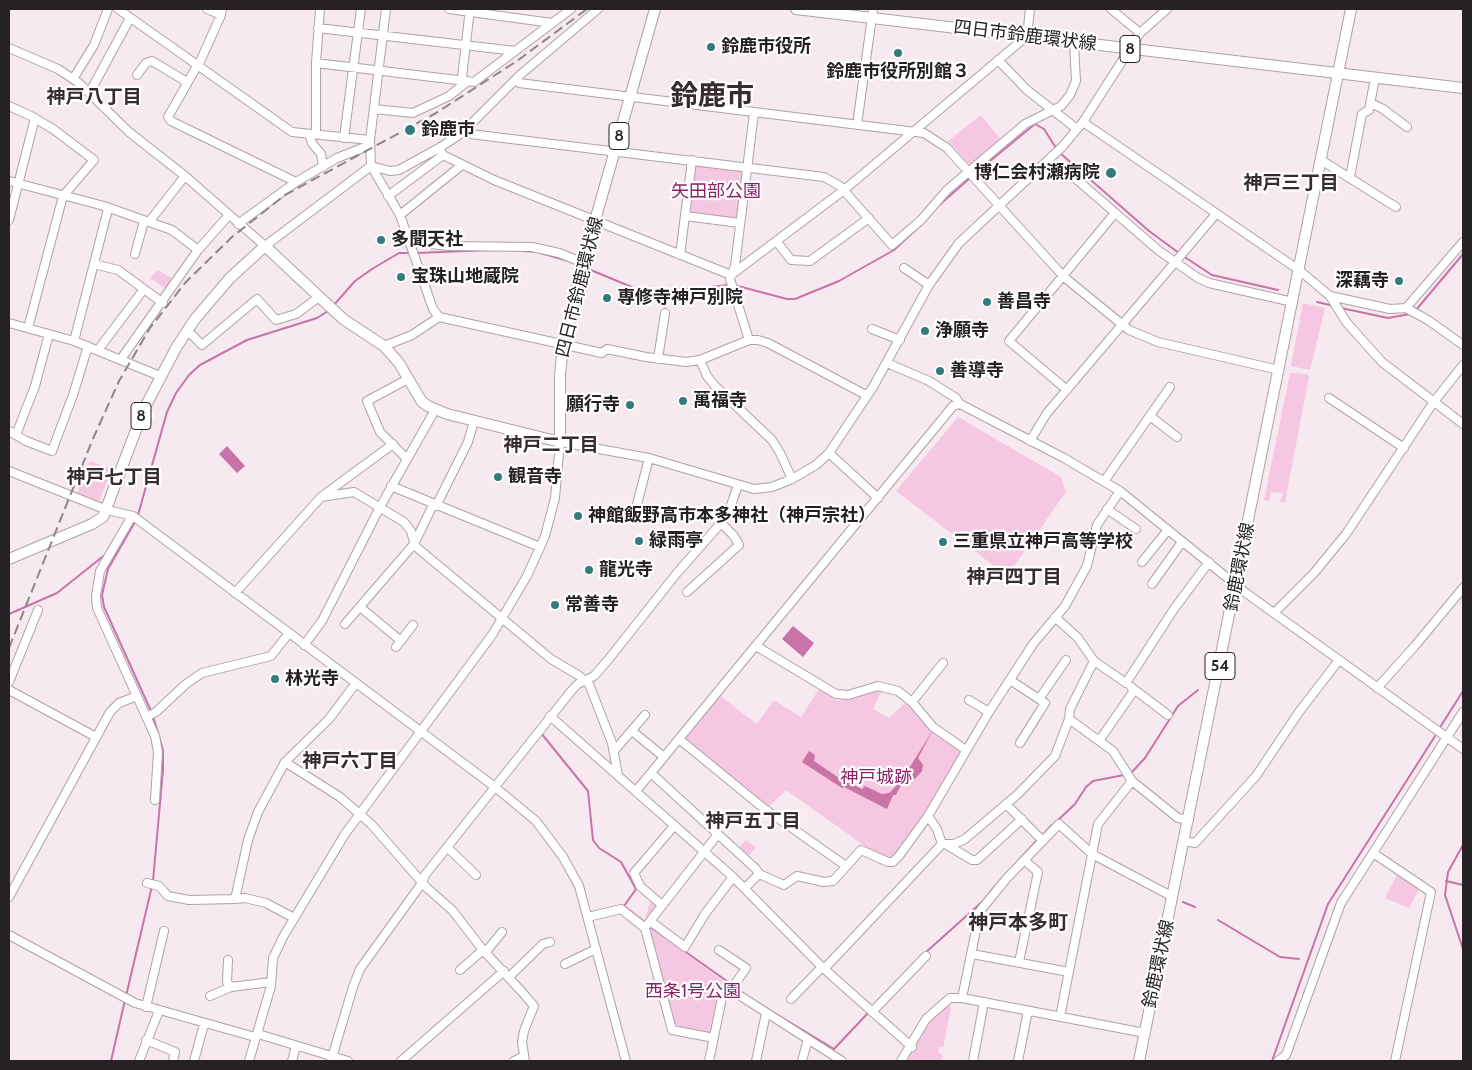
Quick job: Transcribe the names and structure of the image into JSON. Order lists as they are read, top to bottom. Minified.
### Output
{"streets":{"main road":["四日市鈴鹿環状線","8","鈴鹿環状線","54"]},"crossings":[["四日市鈴鹿環状線","鈴鹿環状線"]],"districts":["神戸八丁目","鈴鹿市","神戸三丁目","神戸二丁目","神戸七丁目","神戸四丁目","神戸六丁目","神戸五丁目","神戸本多町"],"parks":["矢田部公園","神戸城跡","西条1号公園"],"places":["鈴鹿市役所","鈴鹿市役所別館３","鈴鹿市","博仁会村瀬病院","多聞天社","宝珠山地蔵院","深藕寺","専修寺神戸別院","善昌寺","浄願寺","善導寺","萬福寺","願行寺","観音寺","神館飯野高市本多神社（神戸宗社）","緑雨亭","三重県立神戸高等学校","龍光寺","常善寺","林光寺"]}
